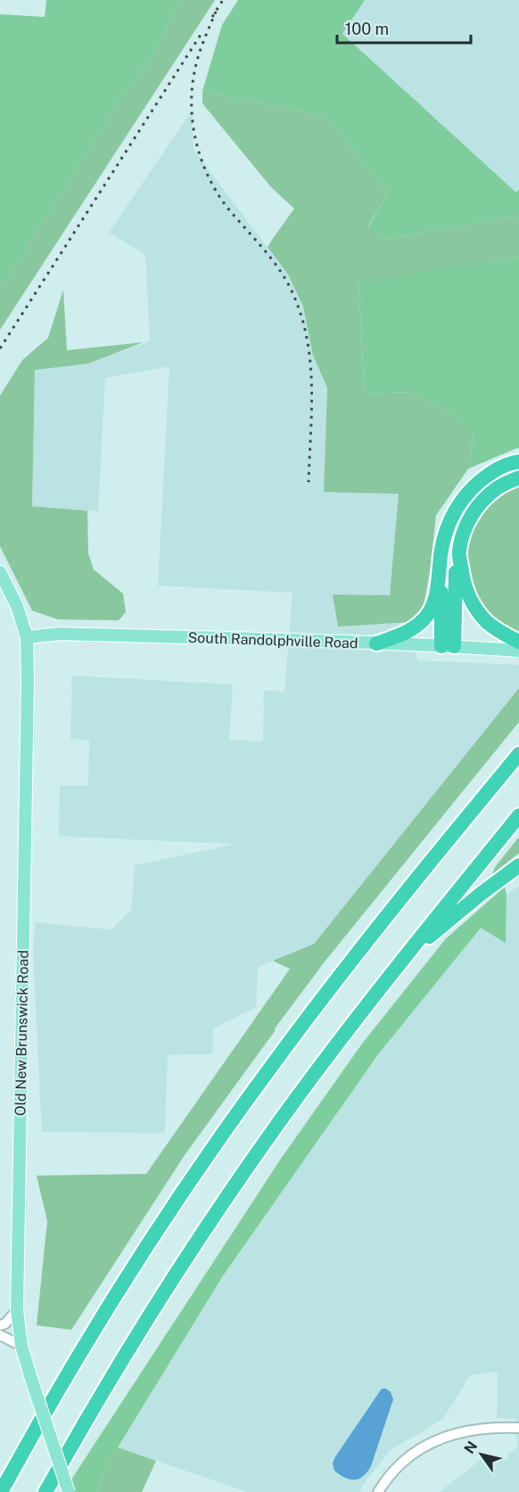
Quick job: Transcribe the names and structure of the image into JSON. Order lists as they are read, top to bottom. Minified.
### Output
{"streets":{"main road":["South Randolphville Road","Old New Brunswick Road"]},"crossings":[["South Randolphville Road","Old New Brunswick Road"]],"scale_bar":"100 m","north":"top left"}
